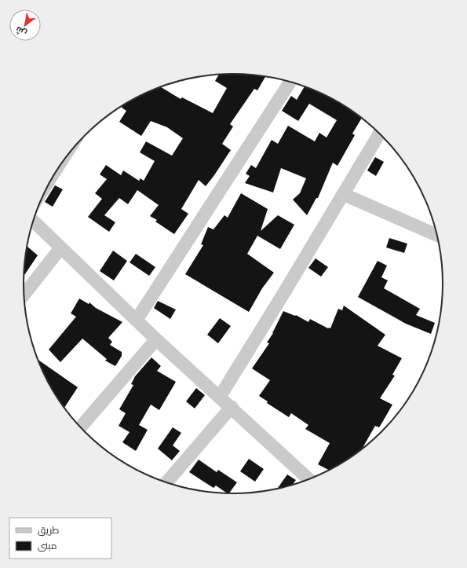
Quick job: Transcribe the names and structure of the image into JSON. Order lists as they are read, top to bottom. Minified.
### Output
{"legend":["طريق","مبنى"],"north":"bottom left"}
